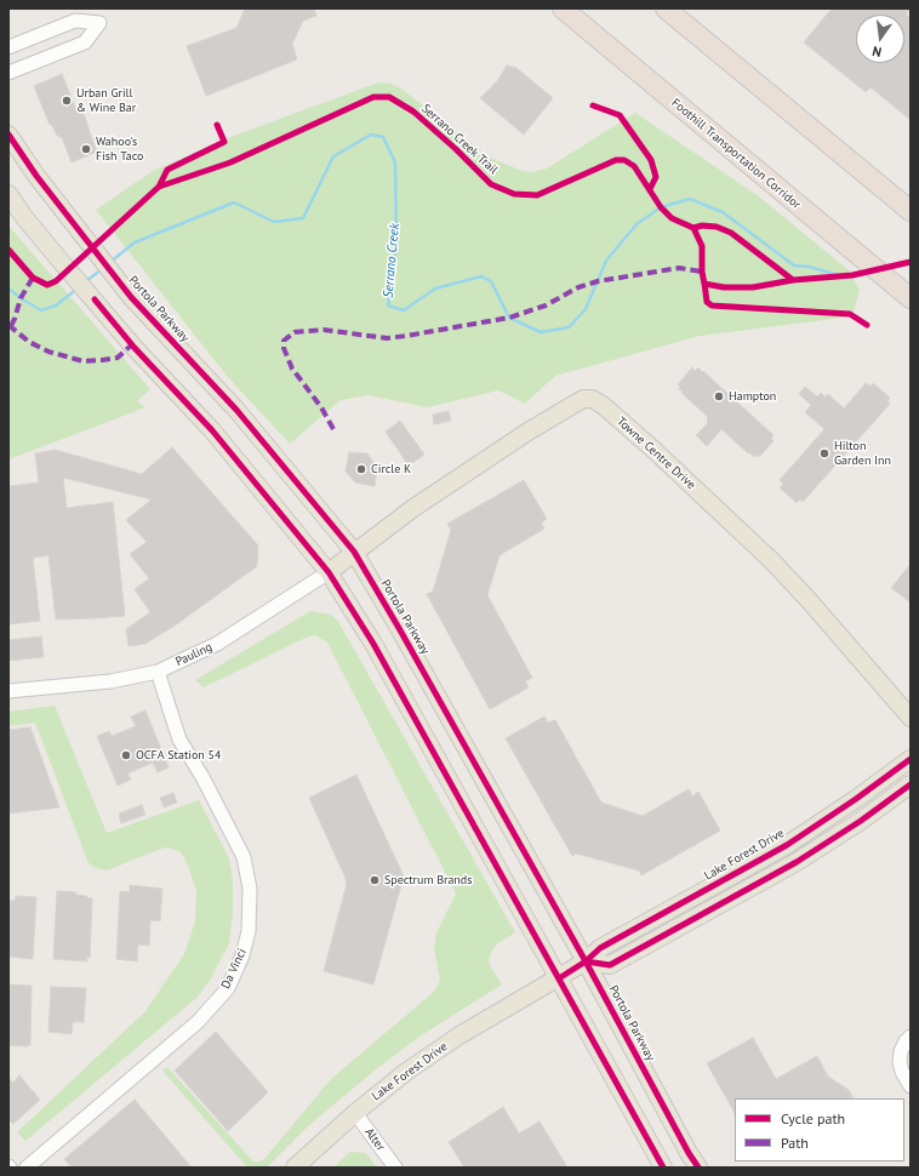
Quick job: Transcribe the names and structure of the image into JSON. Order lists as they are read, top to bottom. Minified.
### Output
{"streets":{"highway":["Foothill Transportation Corridor"],"main road":["Portola Parkway","Towne Centre Drive","Pauling","Lake Forest Drive"],"street":["Da Vinci","Alter"],"cycle path":["Serrano Creek Trail"]},"crossings":[["Portola Parkway","Towne Centre Drive"],["Portola Parkway","Pauling"],["Portola Parkway","Lake Forest Drive"],["Towne Centre Drive","Pauling"],["Pauling","Da Vinci"],["Lake Forest Drive","Alter"]],"water":["Serrano Creek"],"places":["Urban Grill & Wine Bar","Wahoo's Fish Taco","Hampton","Hilton Garden Inn","Circle K","OCFA Station 54","Spectrum Brands"],"legend":["Cycle path","Path"],"north":"bottom"}
